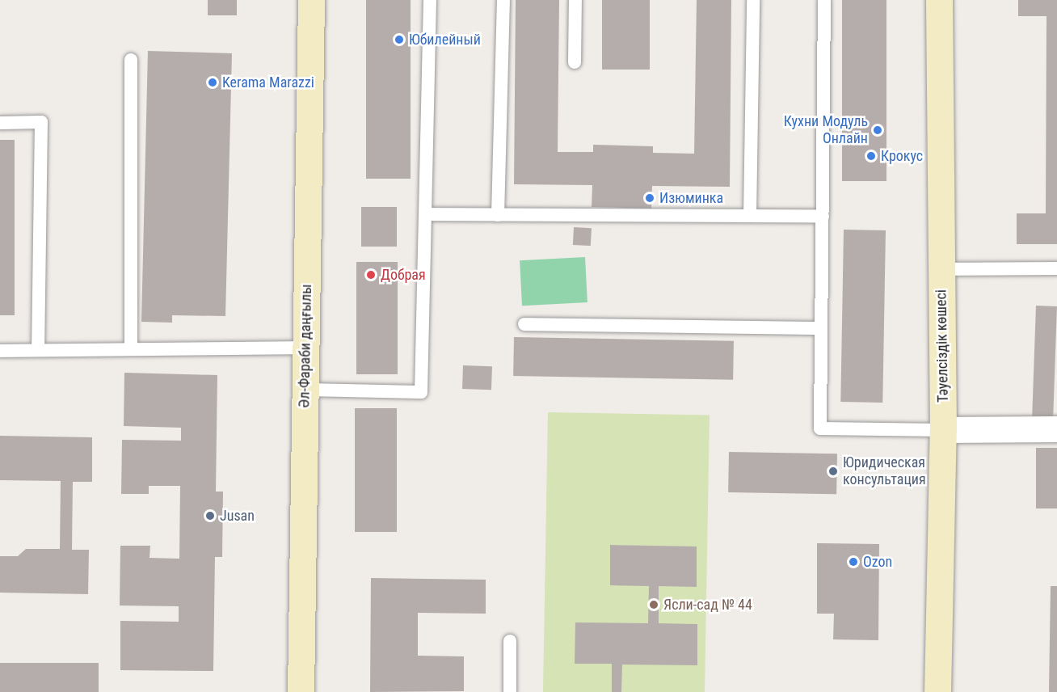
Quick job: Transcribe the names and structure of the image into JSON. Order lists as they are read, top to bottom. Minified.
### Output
{"streets":{"main road":["Әл-Фараби даңғылы","Тәуелсіздік көшесі"]},"places":["Юбилейный","Kerama Marazzi","Кухни Модуль Онлайн","Крокус","Изюминка","Добрая","Юридическая консультация","Jusan","Ozon","Ясли-сад № 44"]}
